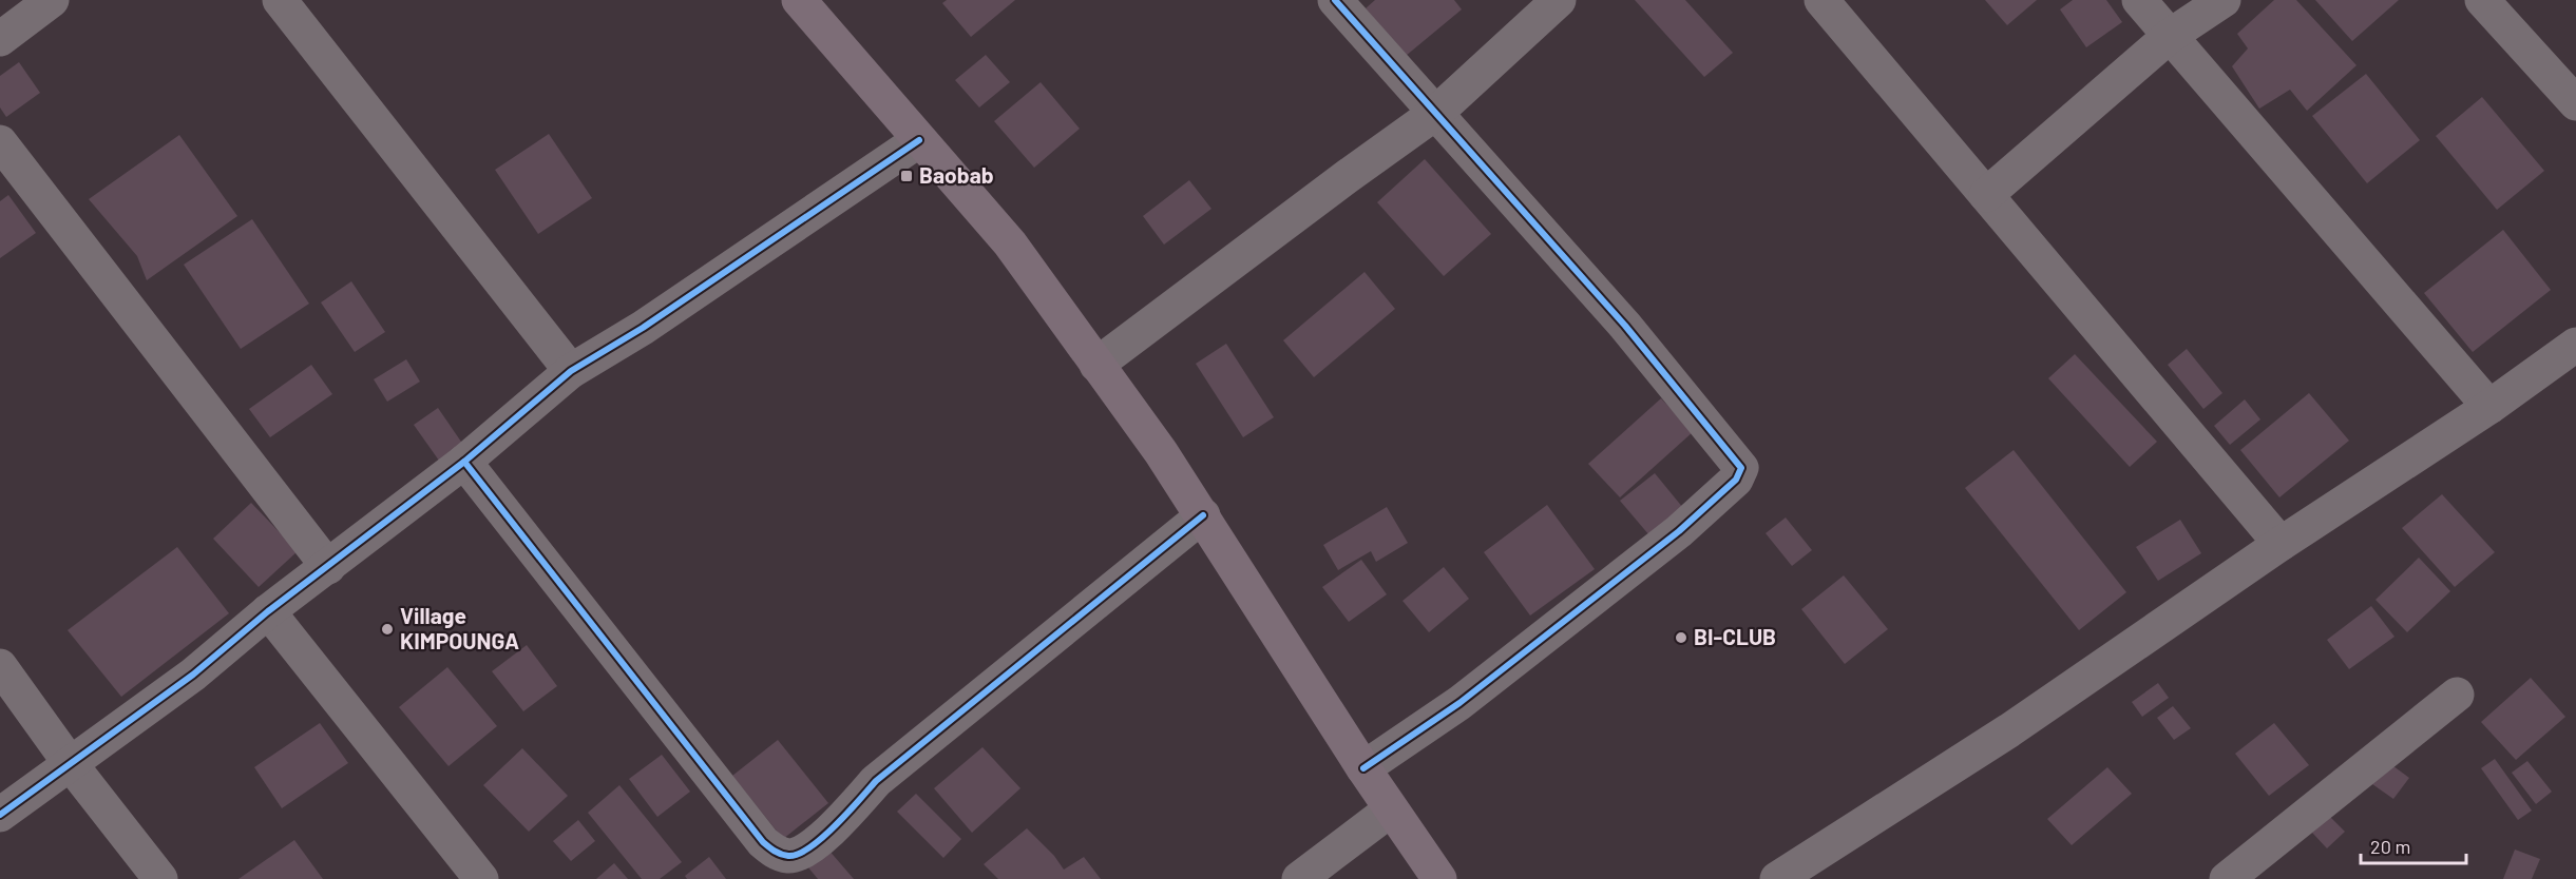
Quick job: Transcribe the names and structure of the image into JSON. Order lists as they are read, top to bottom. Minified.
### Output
{"places":{"transit":["Baobab"],"other":["Village KIMPOUNGA","BI-CLUB"]},"scale_bar":"20 m"}
